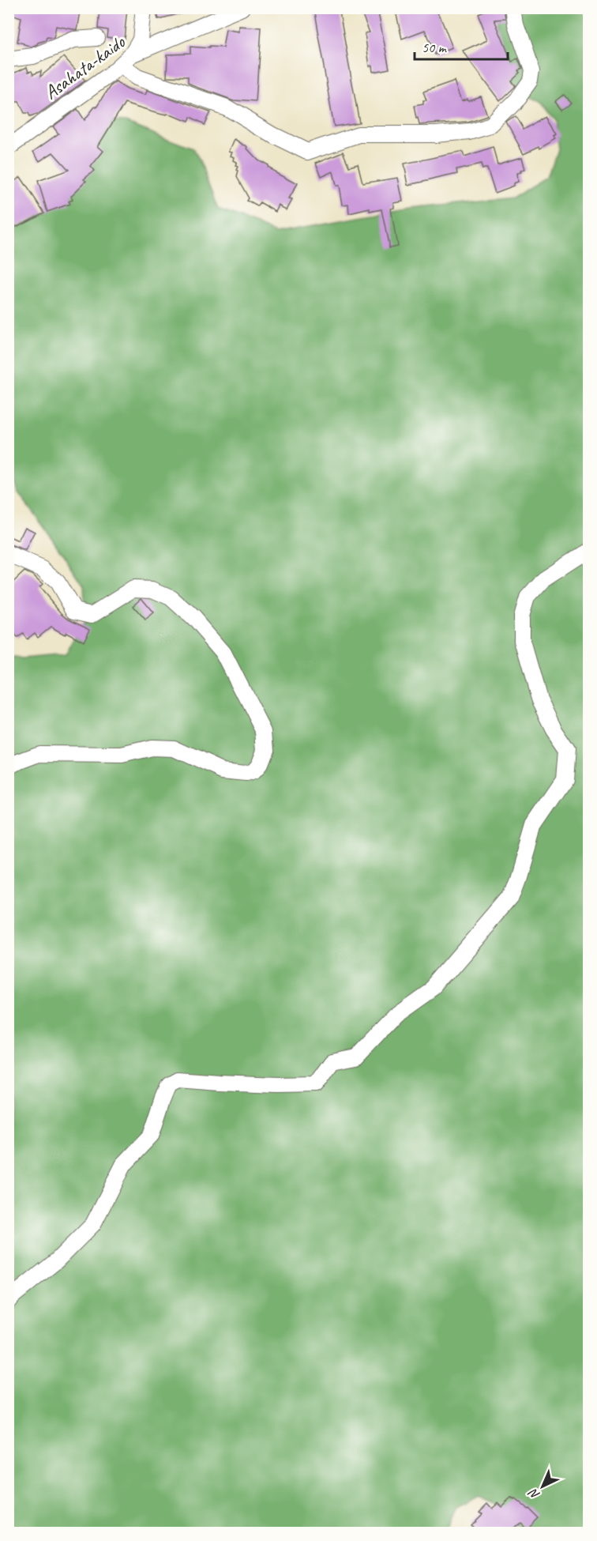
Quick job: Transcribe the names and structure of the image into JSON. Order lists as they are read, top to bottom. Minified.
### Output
{"streets":{"street":["Asahata-kaido"]},"scale_bar":"50 m","north":"bottom left"}
